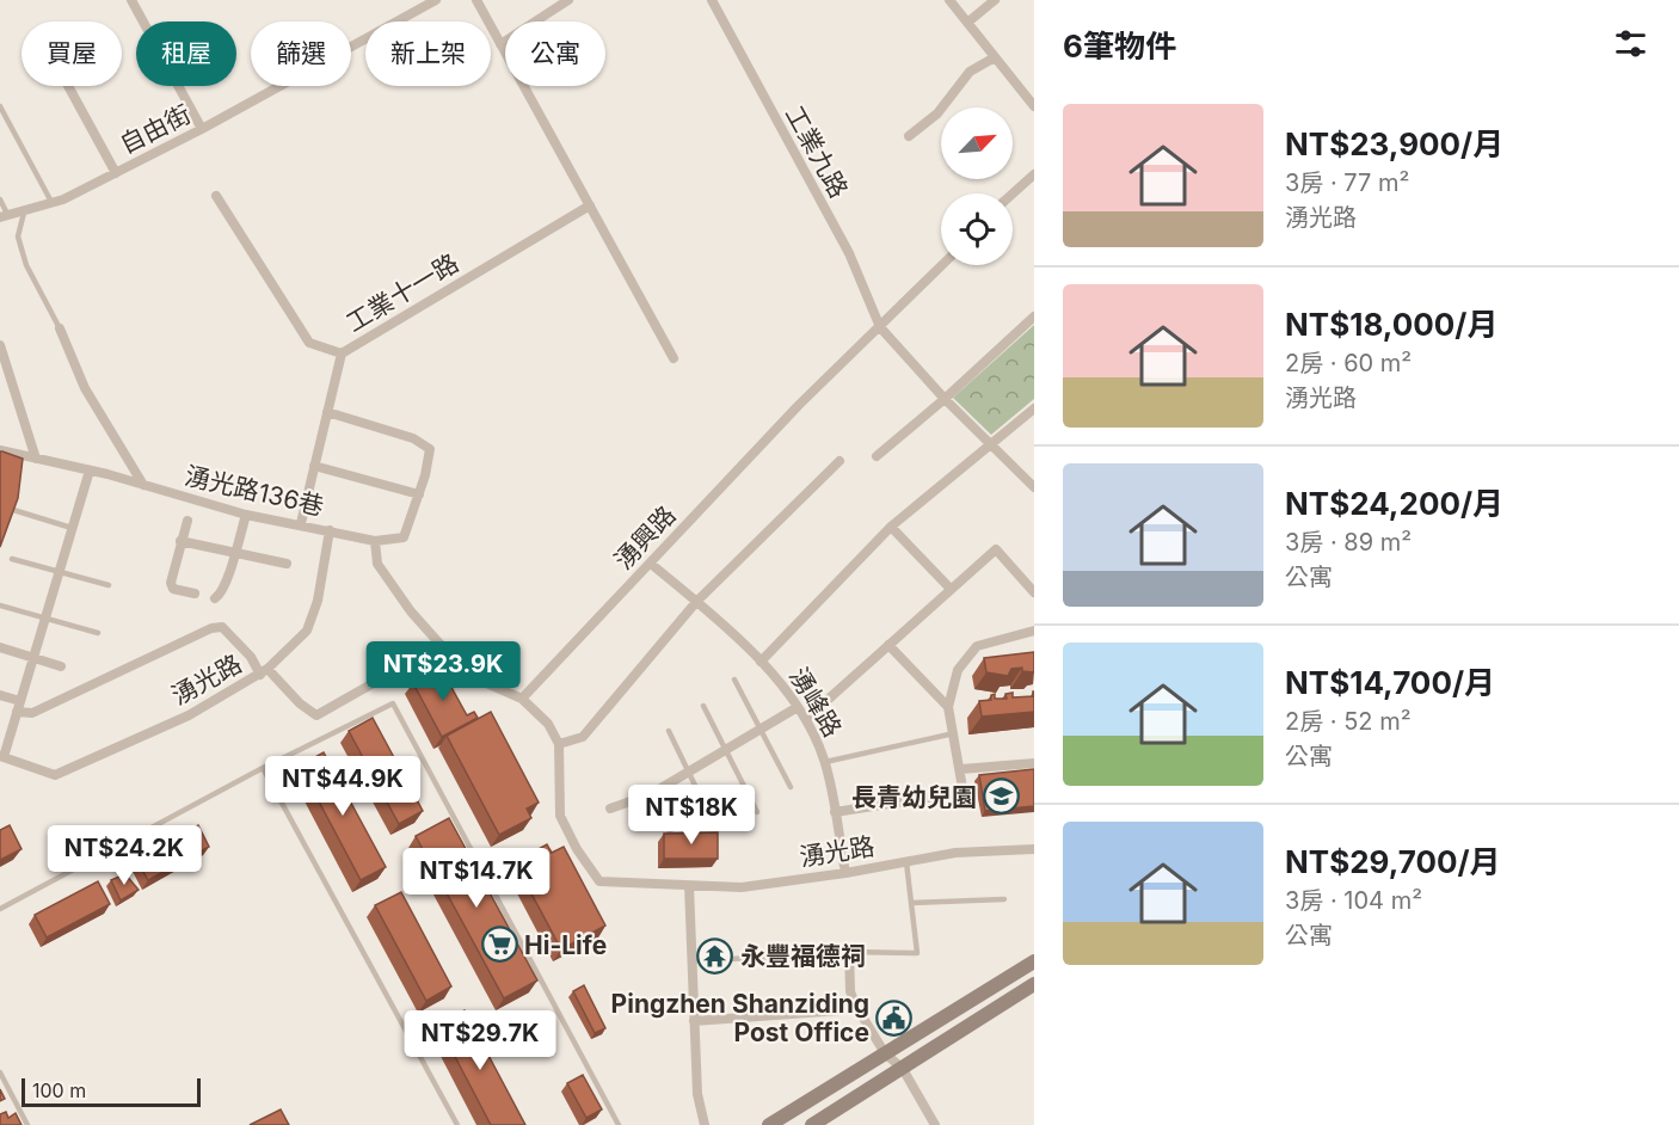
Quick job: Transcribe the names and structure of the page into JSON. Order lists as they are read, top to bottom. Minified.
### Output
{"streets":{"street":["自由街","工業九路","工業十一路","湧光路136巷","湧興路","湧光路","湧峰路"]},"crossings":[["工業九路","湧興路"],["湧興路","湧峰路"],["湧光路","湧峰路"]],"places":{"school or university":["長青幼兒園"],"supermarket":["Hi-Life"],"temple":["永豐福德祠"],"public building":["Pingzhen Shanziding Post Office"]},"scale_bar":"100 m","north":"top right","page":{"heading":"6筆物件","chip":["買屋","租屋","篩選","新上架","公寓"],"list":[{"name":"NT$23,900/月","note":"3房 · 77 m² · 湧光路"},{"name":"NT$18,000/月","note":"2房 · 60 m² · 湧光路"},{"name":"NT$24,200/月","note":"3房 · 89 m² · 公寓"},{"name":"NT$14,700/月","note":"2房 · 52 m² · 公寓"},{"name":"NT$29,700/月","note":"3房 · 104 m² · 公寓"}],"price":["NT$23.9K","NT$44.9K","NT$18K","NT$24.2K","NT$14.7K","NT$29.7K"],"scale":"100 m"}}
